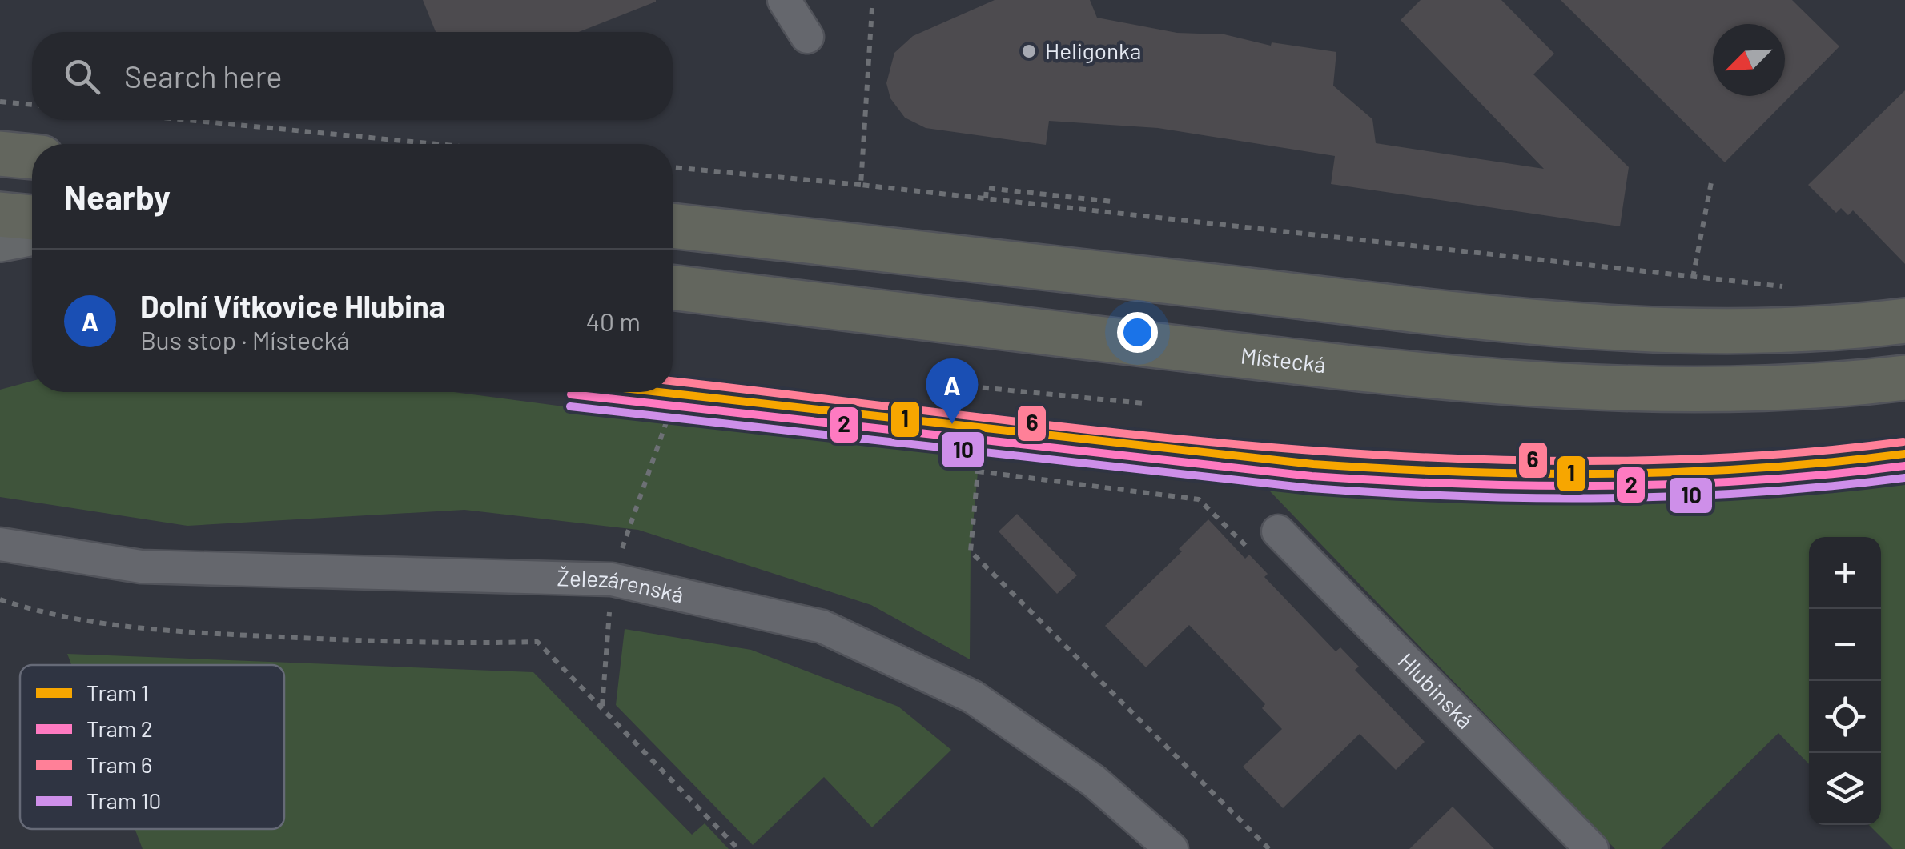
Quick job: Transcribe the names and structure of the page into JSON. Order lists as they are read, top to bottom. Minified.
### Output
{"streets":{"highway":["Místecká"],"street":["Železárenská","Hlubinská"]},"places":["Heligonka"],"lines":["tram line 6","tram line 1","tram line 2","tram line 10"],"legend":["Tram 1","Tram 2","Tram 6","Tram 10"],"north":"bottom left","page":{"search":"Search here","heading":"Nearby","list":[{"mark":"A","name":"Dolní Vítkovice Hlubina","note":"Bus stop · Místecká","value":"40 m"}],"pins":"A","map_buttons":["+","−"]}}
